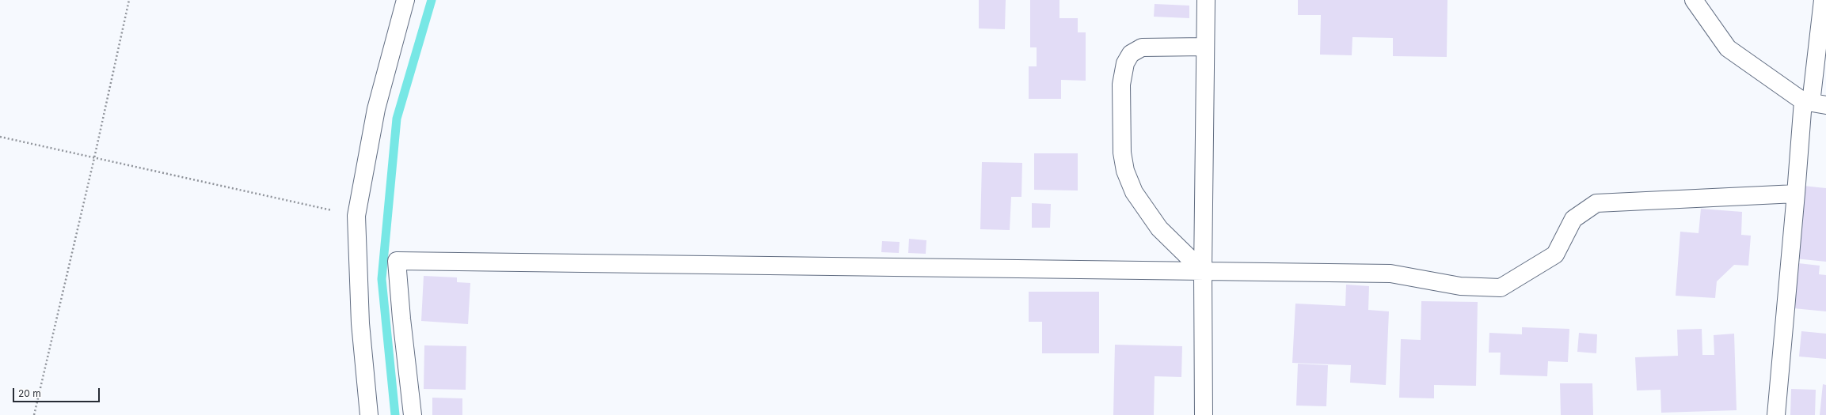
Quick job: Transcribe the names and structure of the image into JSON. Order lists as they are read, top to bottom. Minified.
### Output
{"scale_bar":"20 m"}
